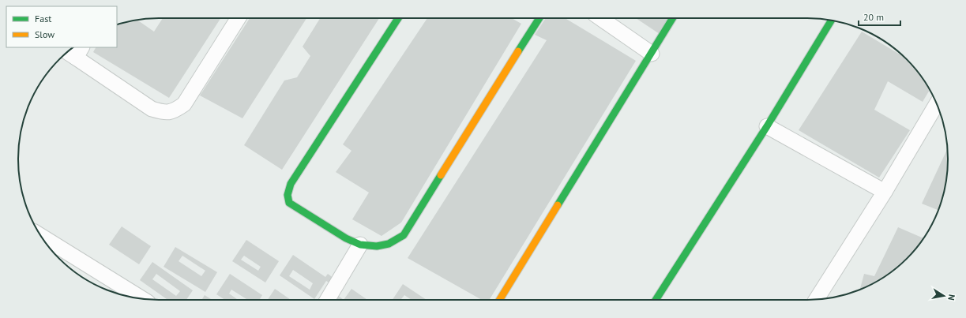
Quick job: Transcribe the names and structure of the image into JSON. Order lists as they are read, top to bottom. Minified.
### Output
{"legend":["Fast","Slow"],"scale_bar":"20 m","north":"right"}
